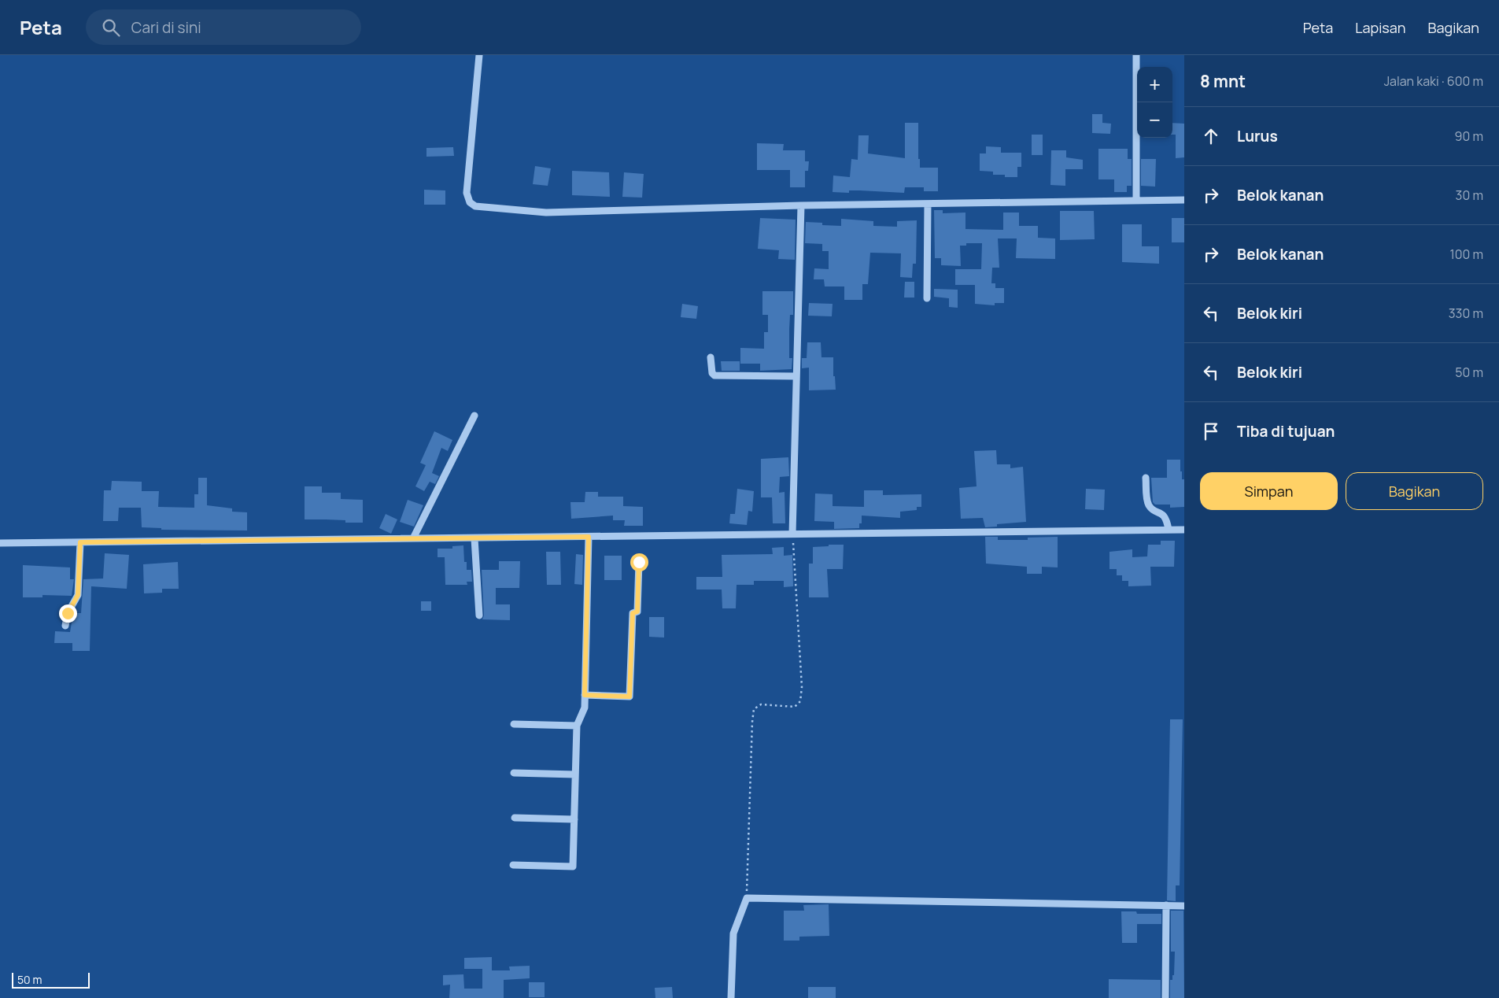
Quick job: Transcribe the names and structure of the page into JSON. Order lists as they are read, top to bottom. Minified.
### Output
{"scale_bar":"50 m","page":{"header":"Peta","search":"Cari di sini","nav":["Peta","Lapisan","Bagikan"],"heading":["8 mnt","Jalan kaki · 600 m"],"map_buttons":["+","−"],"list":[["Lurus","90 m"],["Belok kanan","30 m"],["Belok kanan","100 m"],["Belok kiri","330 m"],["Belok kiri","50 m"],"Tiba di tujuan"],"buttons":["Simpan","Bagikan"],"scale":"50 m"}}
